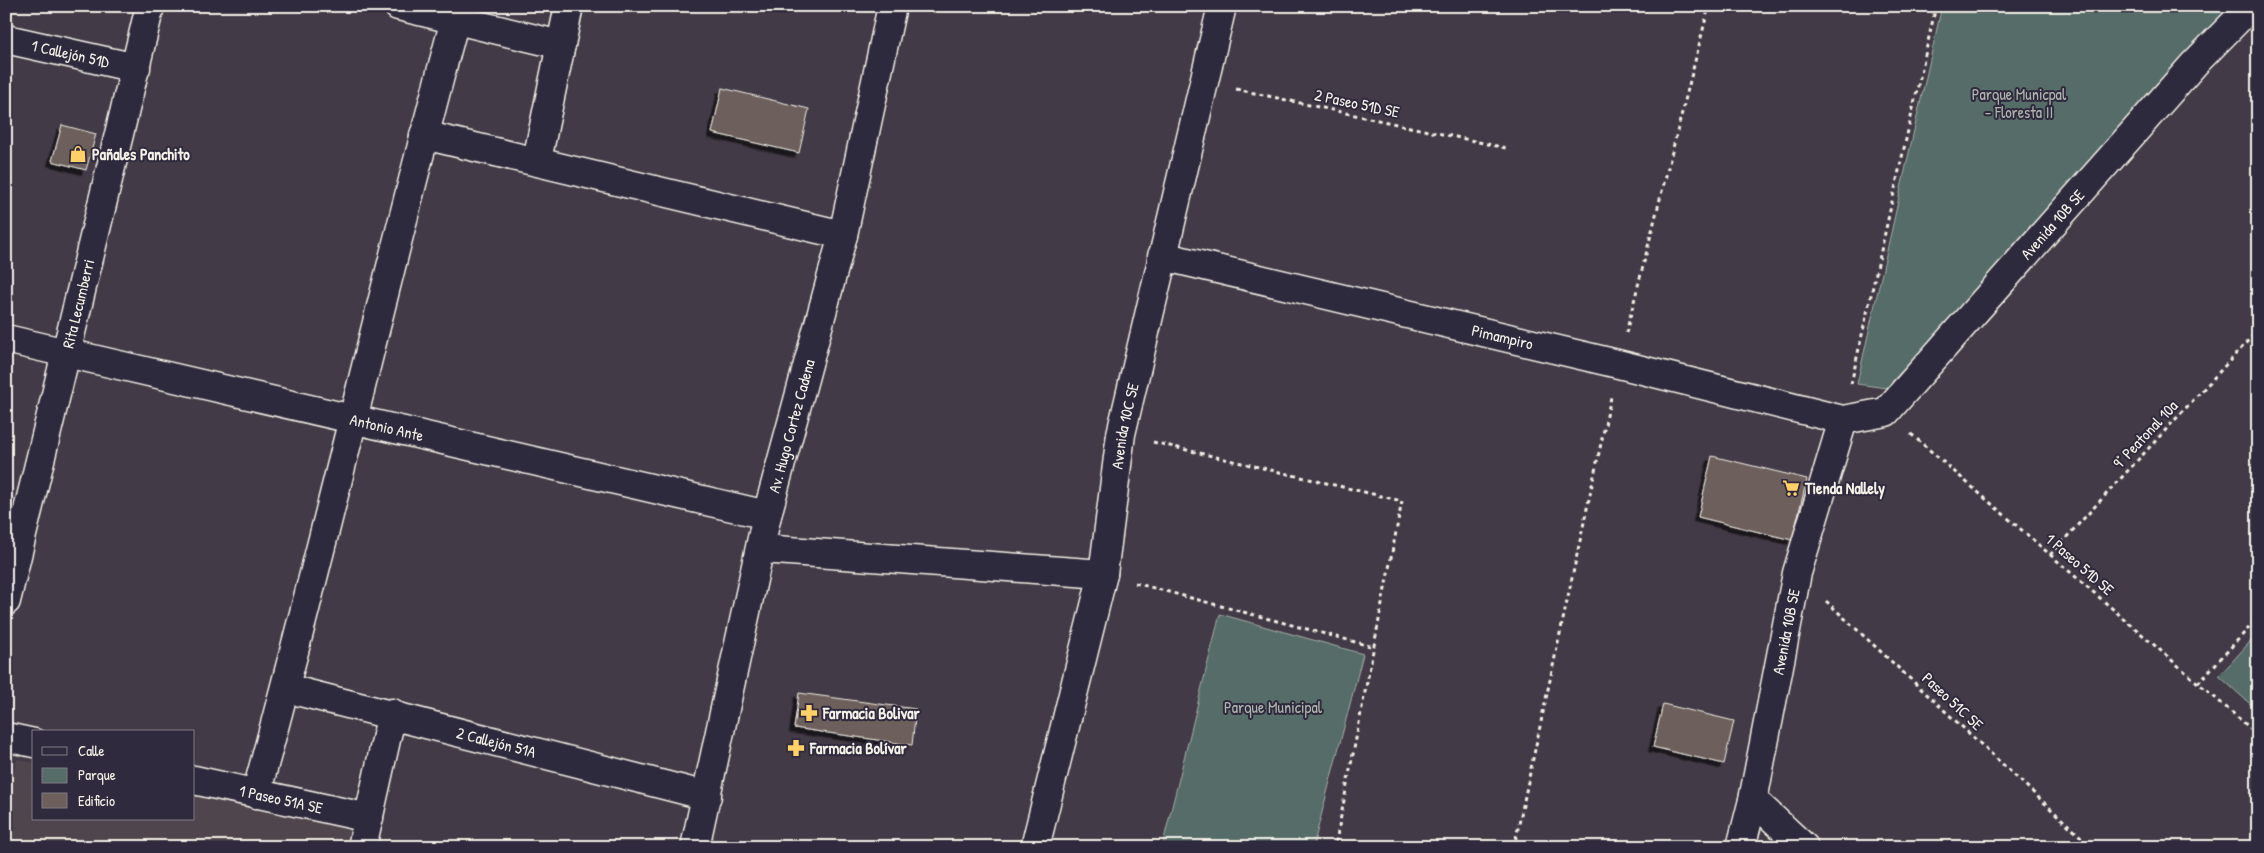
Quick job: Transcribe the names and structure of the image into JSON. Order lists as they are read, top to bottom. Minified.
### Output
{"streets":{"street":["1 Callejón 51D","Avenida 10B SE","Rita Lecumberri","Pimampiro","Av. Hugo Cortez Cadena","Avenida 10C SE","Antonio Ante","2 Callejón 51A","1 Paseo 51A SE"],"path":["2 Paseo 51D SE","9° Peatonal 10a","1 Paseo 51D SE","Paseo 51C SE"]},"crossings":[["1 Callejón 51D","Rita Lecumberri"],["2 Paseo 51D SE","Avenida 10C SE"],["Avenida 10B SE","Pimampiro"],["Avenida 10B SE","1 Paseo 51D SE"],["Avenida 10B SE","Paseo 51C SE"],["Rita Lecumberri","Antonio Ante"],["Pimampiro","Avenida 10C SE"],["Av. Hugo Cortez Cadena","Antonio Ante"],["Av. Hugo Cortez Cadena","2 Callejón 51A"],["9° Peatonal 10a","1 Paseo 51D SE"]],"parks":["Parque Municpal - Floresta II","Parque Municipal"],"places":{"shop":["Pañales Panchito"],"supermarket":["Tienda Nallely"],"pharmacy":["Farmacia Bolivar","Farmacia Bolívar"]},"legend":["Calle","Parque","Edificio"]}
